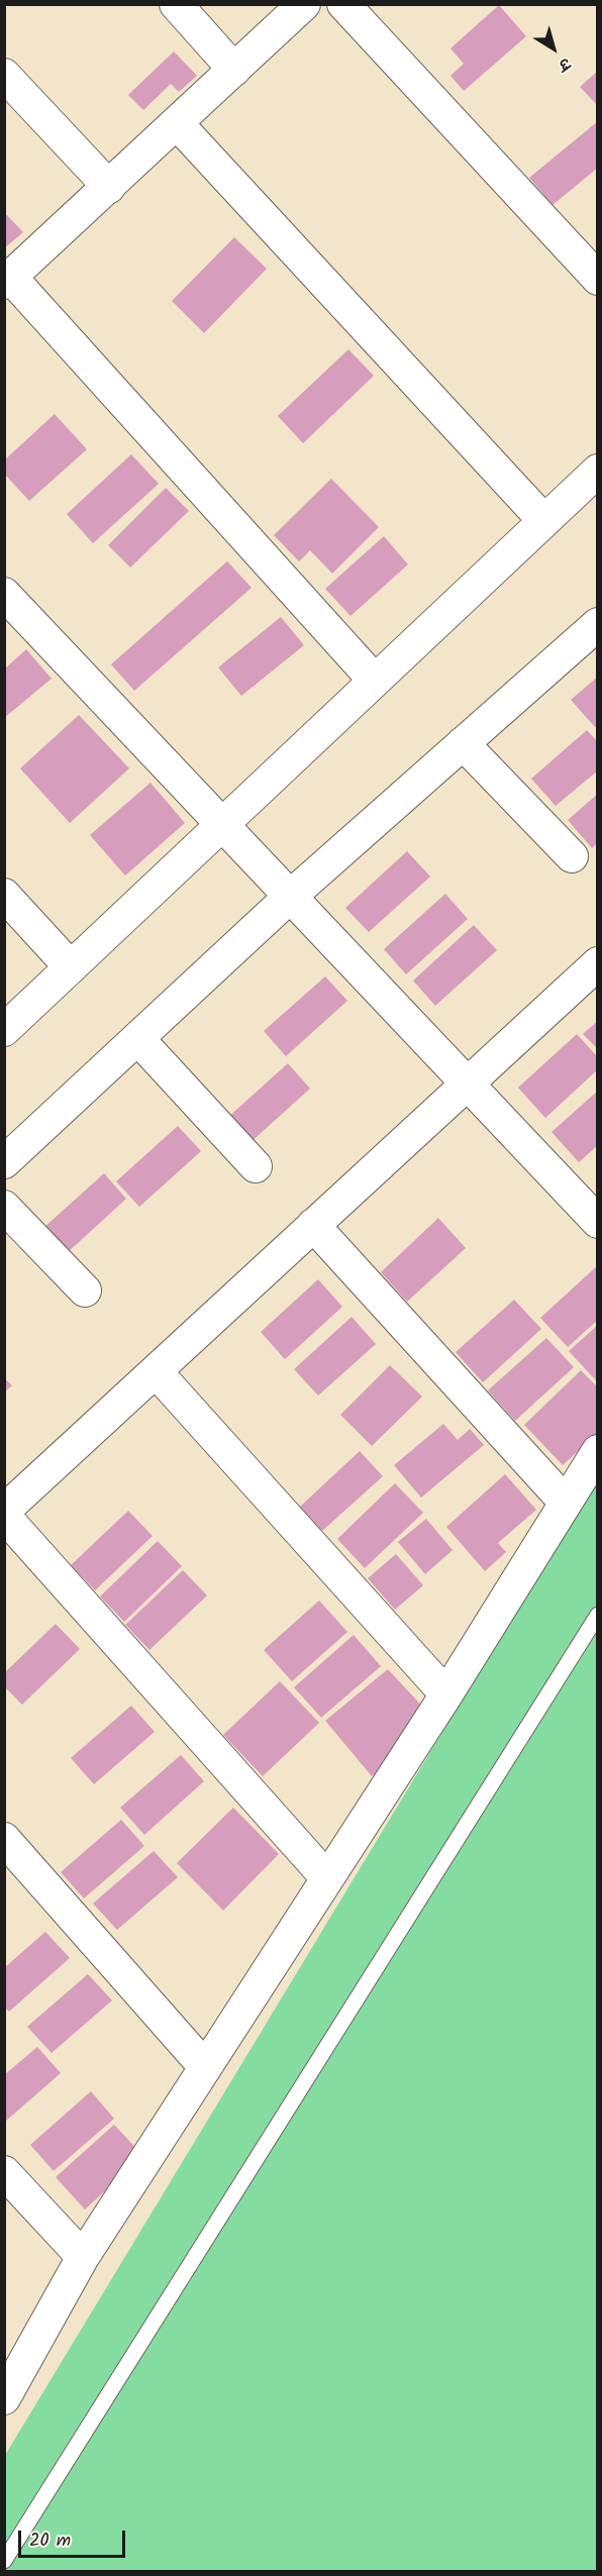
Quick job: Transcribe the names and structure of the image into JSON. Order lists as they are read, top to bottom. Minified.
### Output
{"scale_bar":"20 m","north":"bottom right"}
